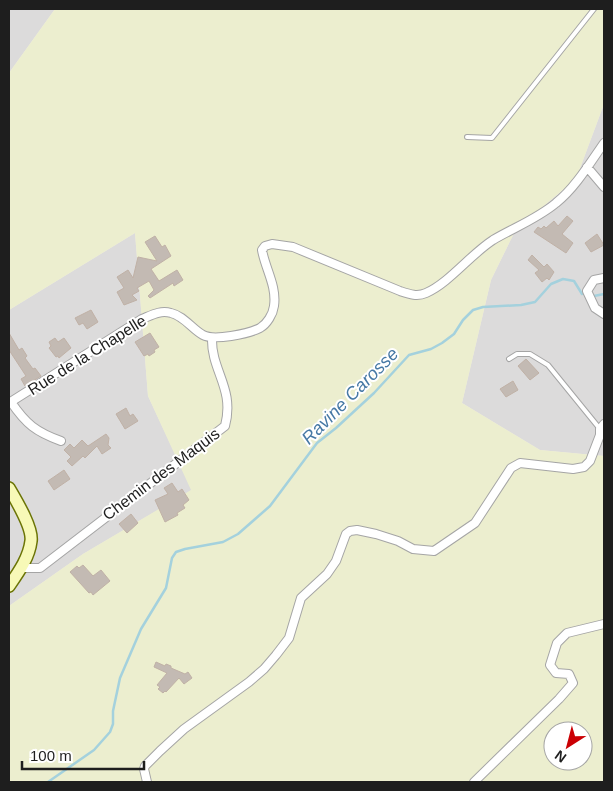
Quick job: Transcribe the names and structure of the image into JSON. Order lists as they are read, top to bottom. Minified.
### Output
{"streets":{"street":["Rue de la Chapelle","Chemin des Maquis"]},"crossings":[["Rue de la Chapelle","Chemin des Maquis"]],"water":["Ravine Carosse"],"scale_bar":"100 m","north":"bottom left"}
